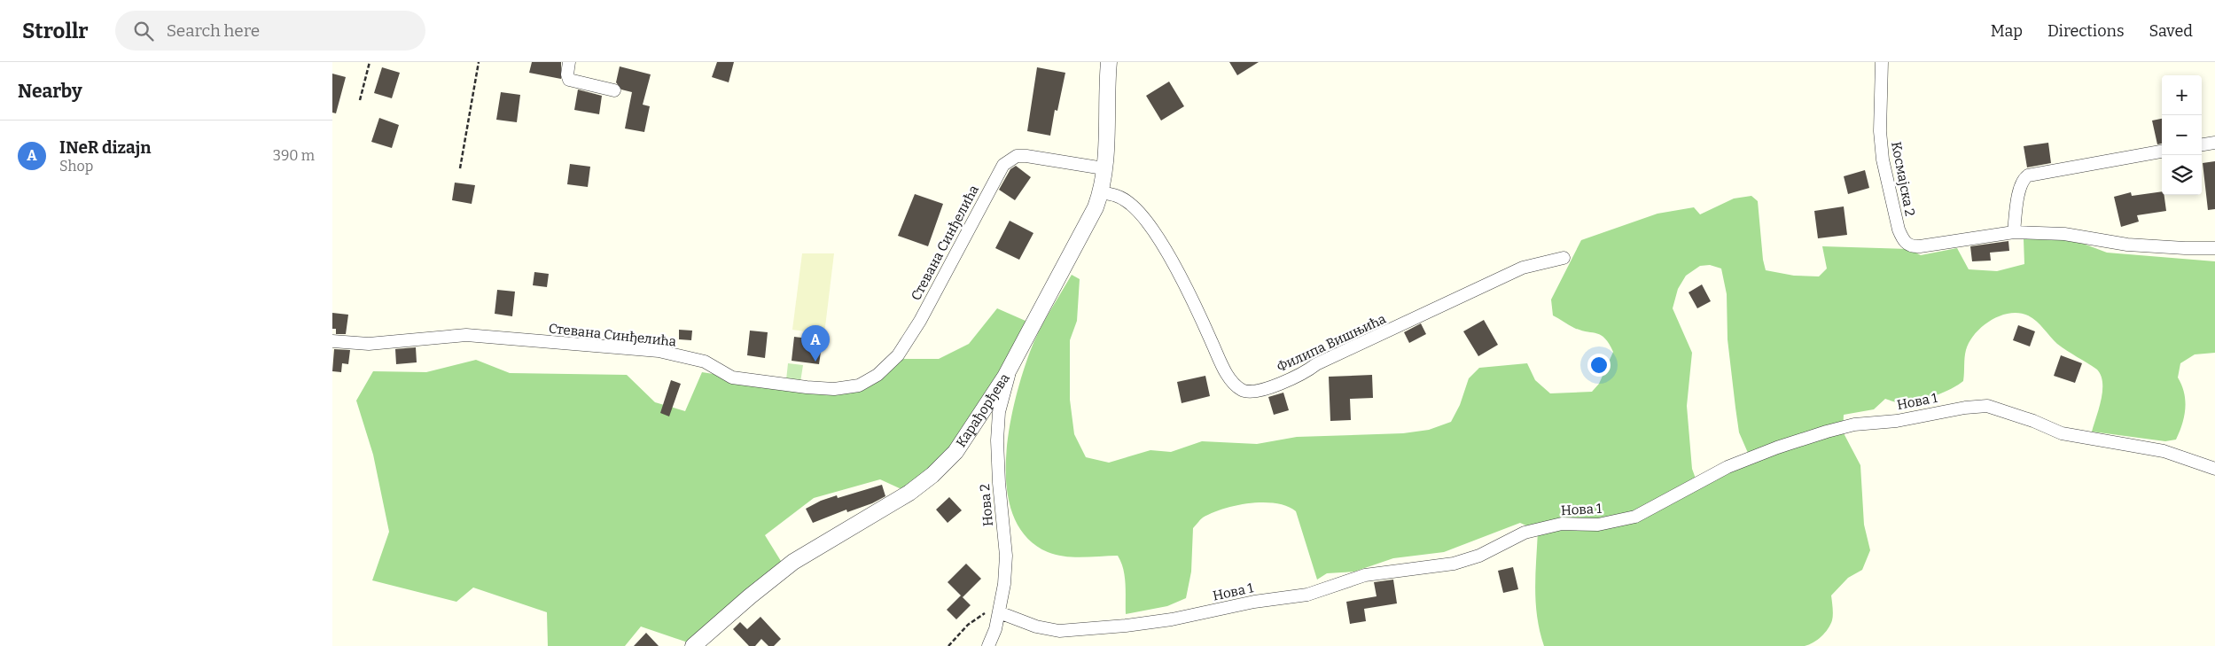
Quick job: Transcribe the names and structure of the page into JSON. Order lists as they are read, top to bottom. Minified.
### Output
{"streets":{"street":["Космајска 2","Стевана Синђелића","Филипа Вишњића","Нова 1","Карађорђева","Нова 2"]},"crossings":[["Стевана Синђелића","Карађорђева"],["Филипа Вишњића","Карађорђева"],["Нова 1","Нова 2"],["Карађорђева","Нова 2"]],"page":{"header":"Strollr","search":"Search here","nav":["Map","Directions","Saved"],"heading":"Nearby","map_buttons":["+","−"],"list":[{"mark":"A","name":"INeR dizajn","note":"Shop","value":"390 m"}],"pins":"A"}}
